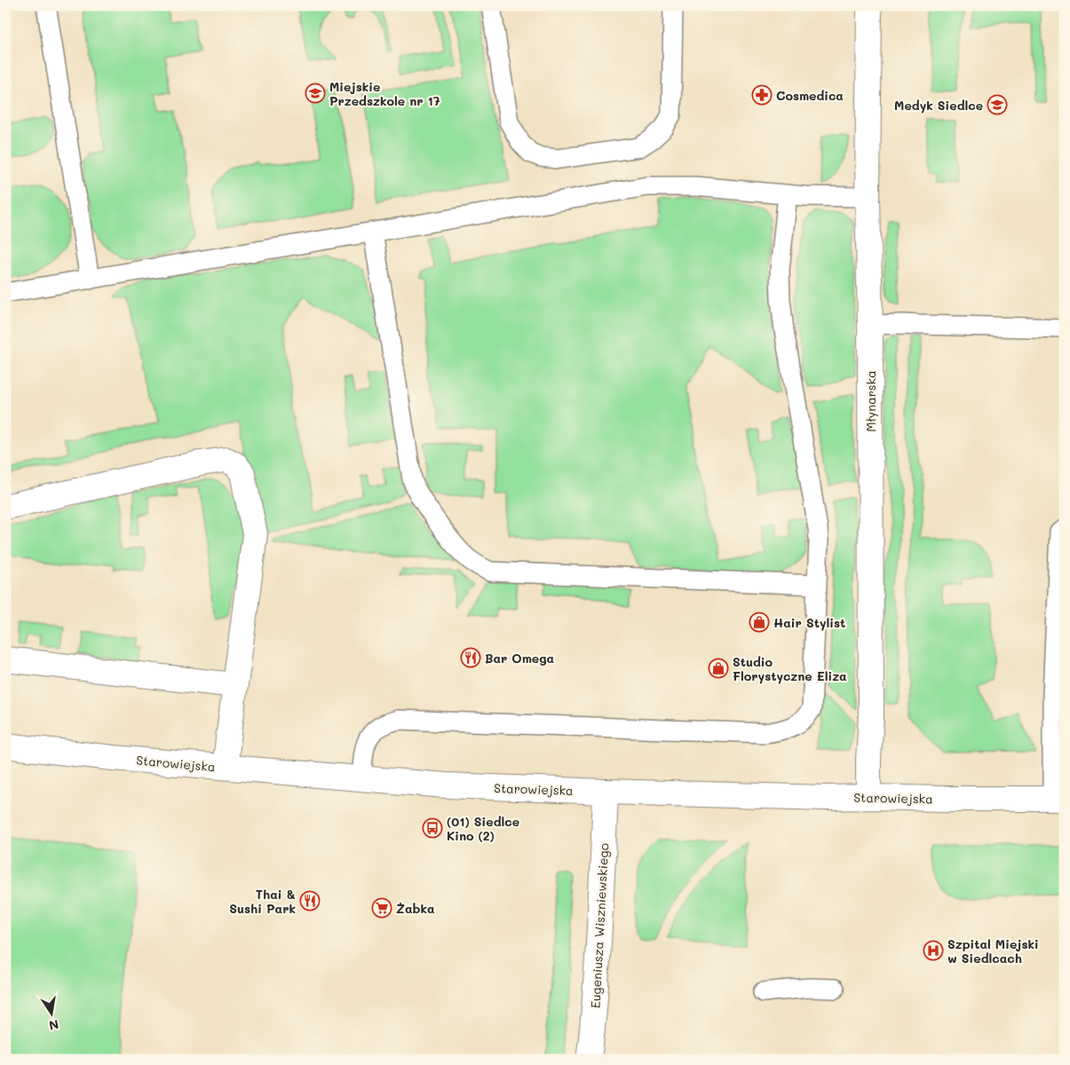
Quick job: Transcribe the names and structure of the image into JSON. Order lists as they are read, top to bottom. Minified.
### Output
{"streets":{"street":["Młynarska","Starowiejska","Eugeniusza Wiszniewskiego"]},"crossings":[["Młynarska","Starowiejska"],["Starowiejska","Eugeniusza Wiszniewskiego"]],"places":{"school or university":["Miejskie Przedszkole nr 17","Medyk Siedlce"],"pharmacy":["Cosmedica"],"shop":["Hair Stylist","Studio Florystyczne Eliza"],"restaurant":["Bar Omega","Thai & Sushi Park"],"bus stop":["(01) Siedlce Kino (2)"],"supermarket":["Żabka"],"hospital":["Szpital Miejski w Siedlcach"]},"north":"bottom"}
